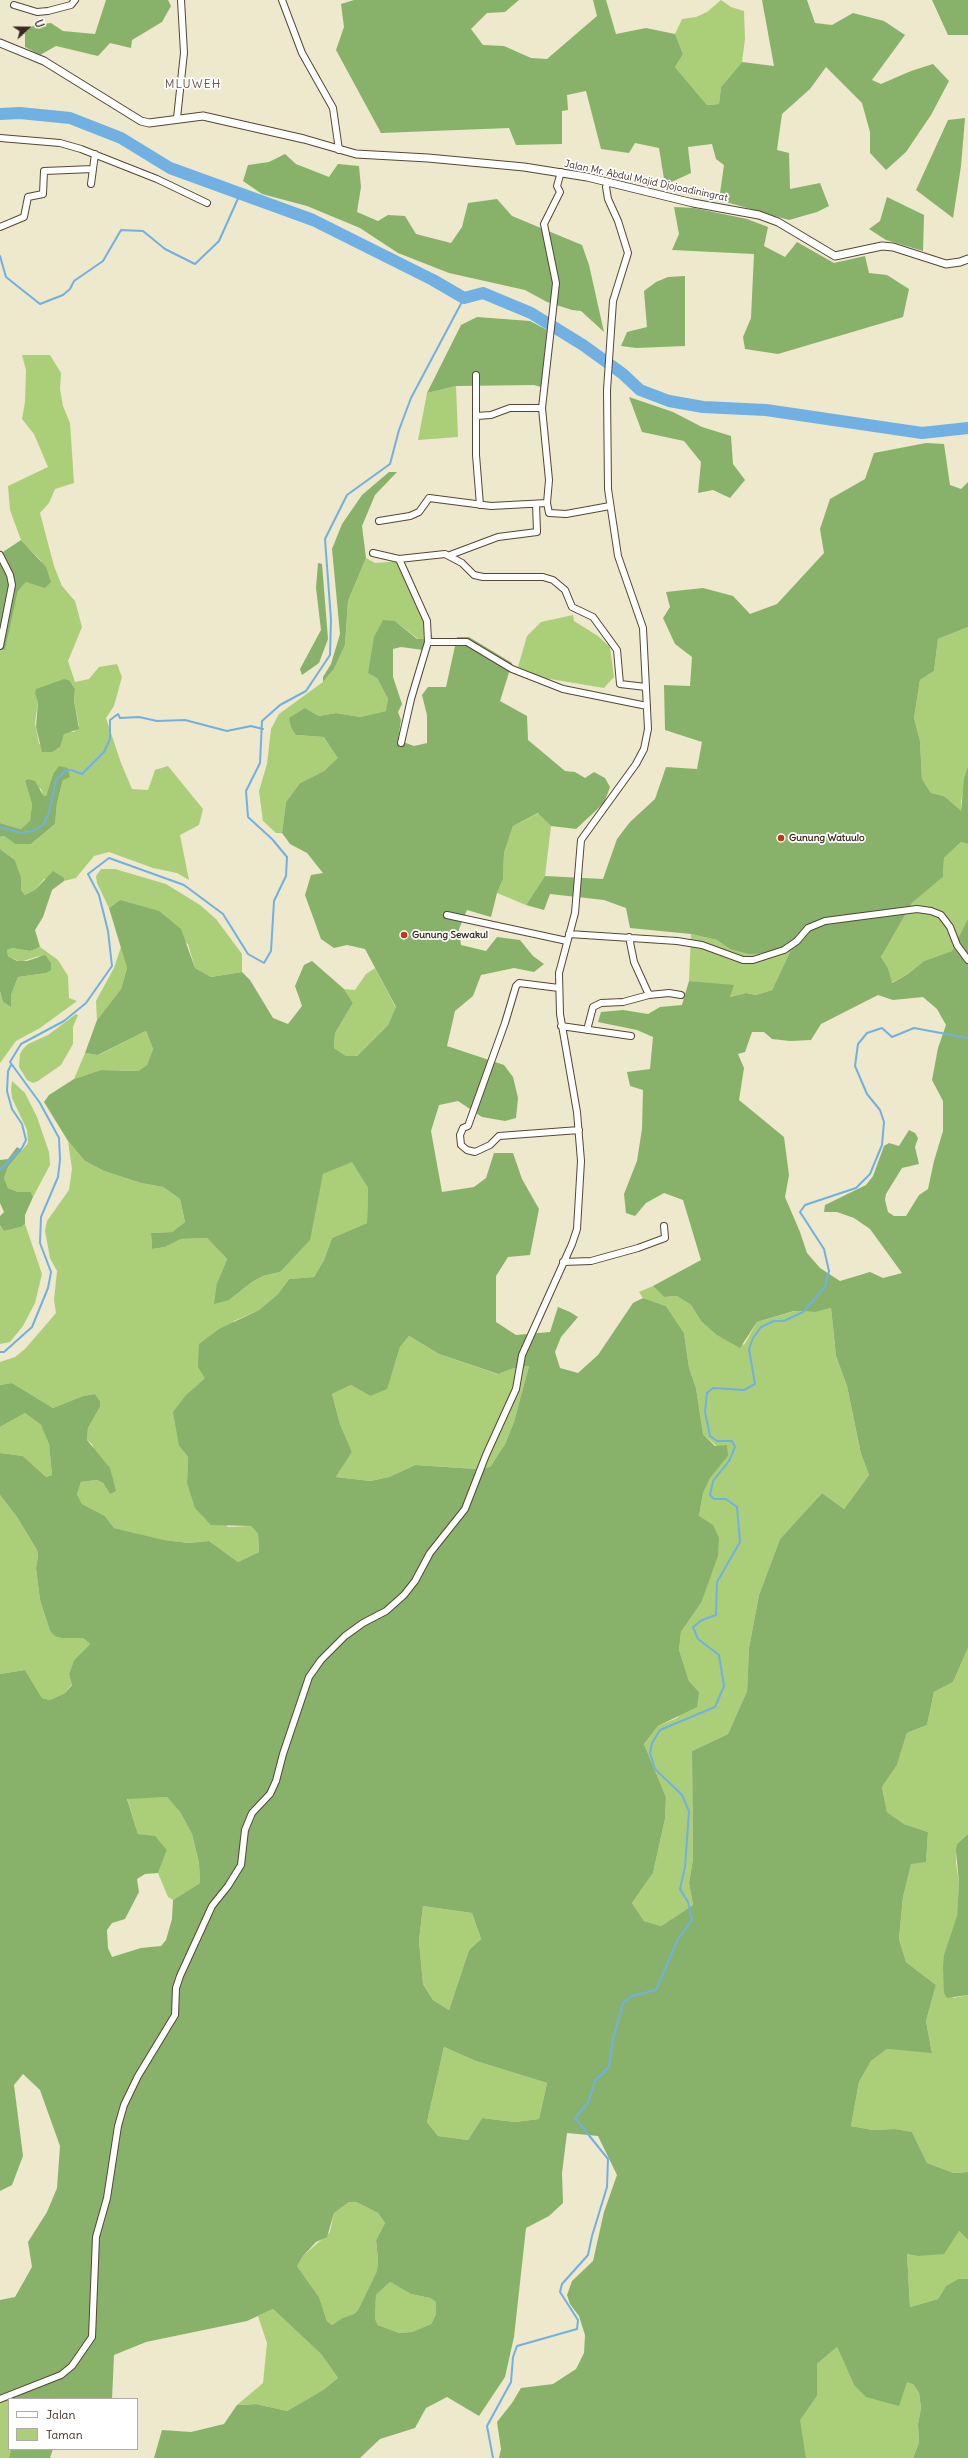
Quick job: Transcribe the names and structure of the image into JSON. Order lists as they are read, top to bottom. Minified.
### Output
{"streets":{"street":["Jalan Mr. Abdul Majid Djojoadiningrat"]},"districts":["MLUWEH"],"places":["Gunung Watuulo","Gunung Sewakul"],"legend":["Jalan","Taman"],"north":"right"}
